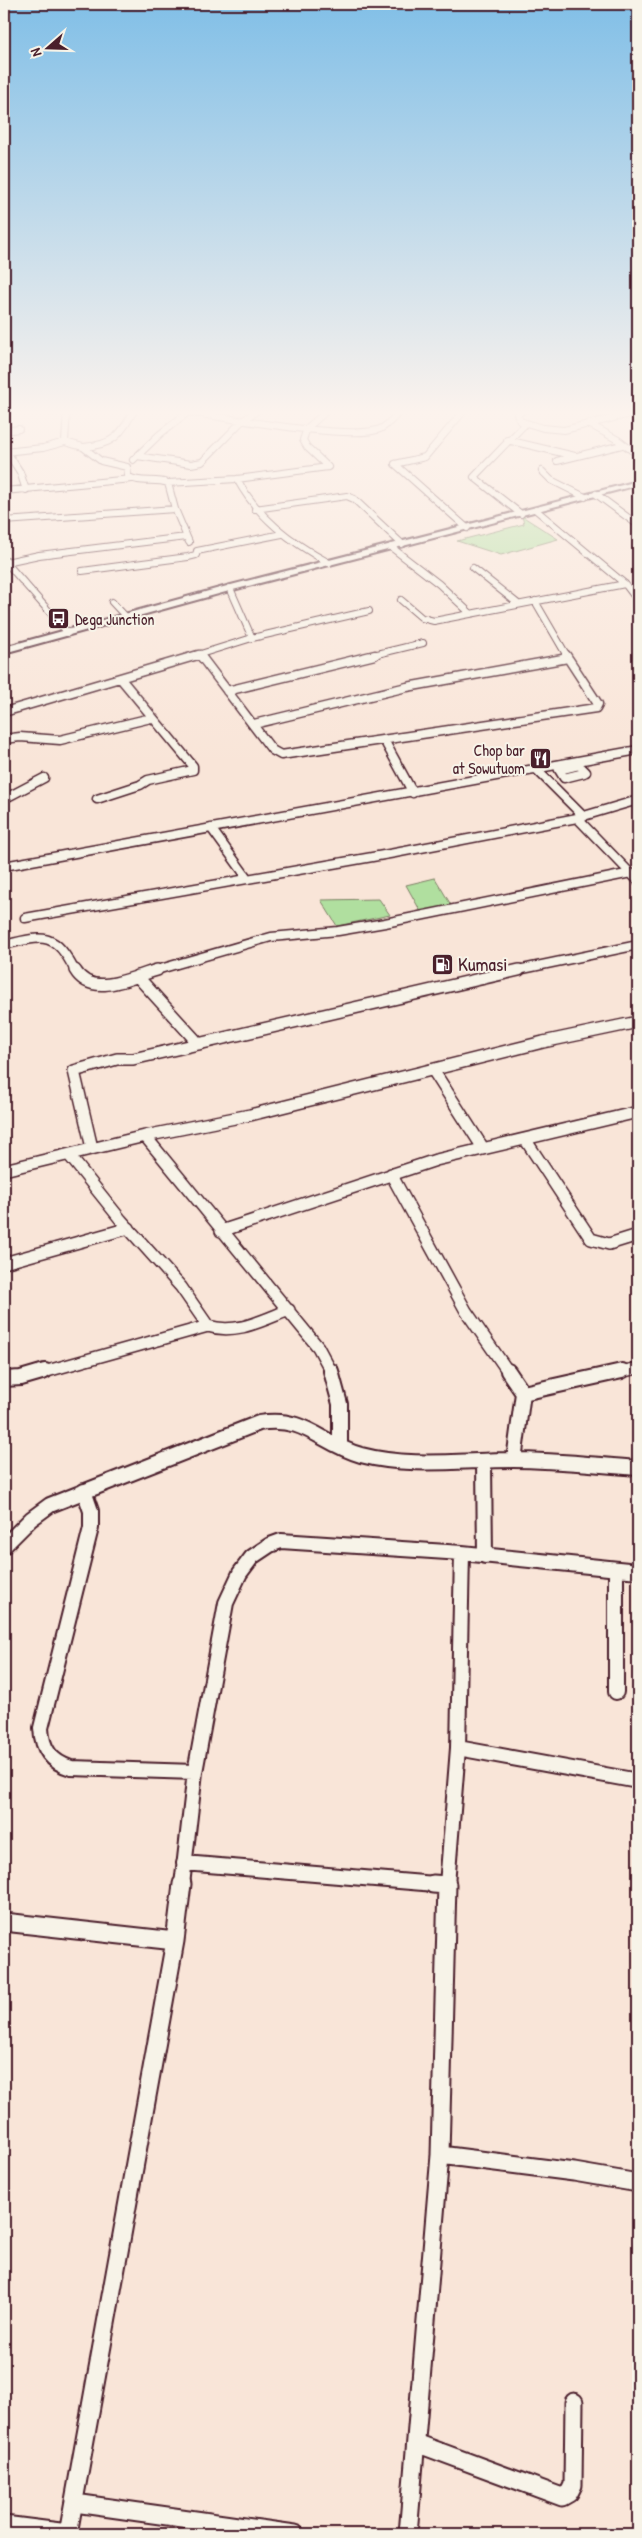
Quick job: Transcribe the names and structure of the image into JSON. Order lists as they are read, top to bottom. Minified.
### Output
{"places":{"bus stop":["Dega Junction"],"restaurant":["Chop bar at Sowutuom"],"fuel station":["Kumasi"]},"north":"left"}
